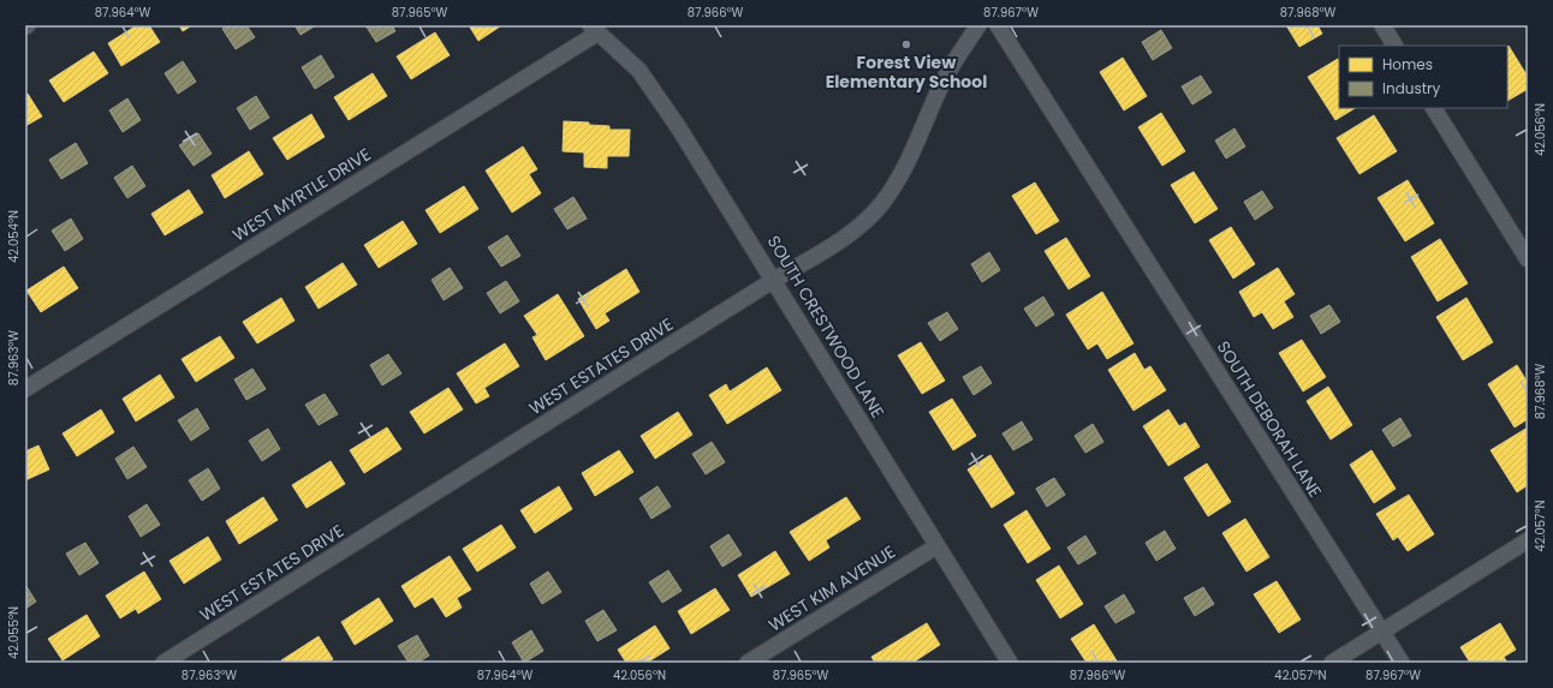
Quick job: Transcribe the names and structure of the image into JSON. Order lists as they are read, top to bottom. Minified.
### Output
{"streets":{"street":["WEST MYRTLE DRIVE","SOUTH CRESTWOOD LANE","WEST ESTATES DRIVE","SOUTH DEBORAH LANE","WEST KIM AVENUE"]},"crossings":[["WEST MYRTLE DRIVE","SOUTH CRESTWOOD LANE"],["SOUTH CRESTWOOD LANE","WEST ESTATES DRIVE"],["SOUTH CRESTWOOD LANE","WEST KIM AVENUE"]],"places":["Forest View Elementary School"],"legend":["Homes","Industry"],"coordinates":["87.964°W","87.965°W","87.966°W","87.967°W","87.968°W","42.056°N","42.054°N","87.963°W","42.057°N","42.055°N"]}
